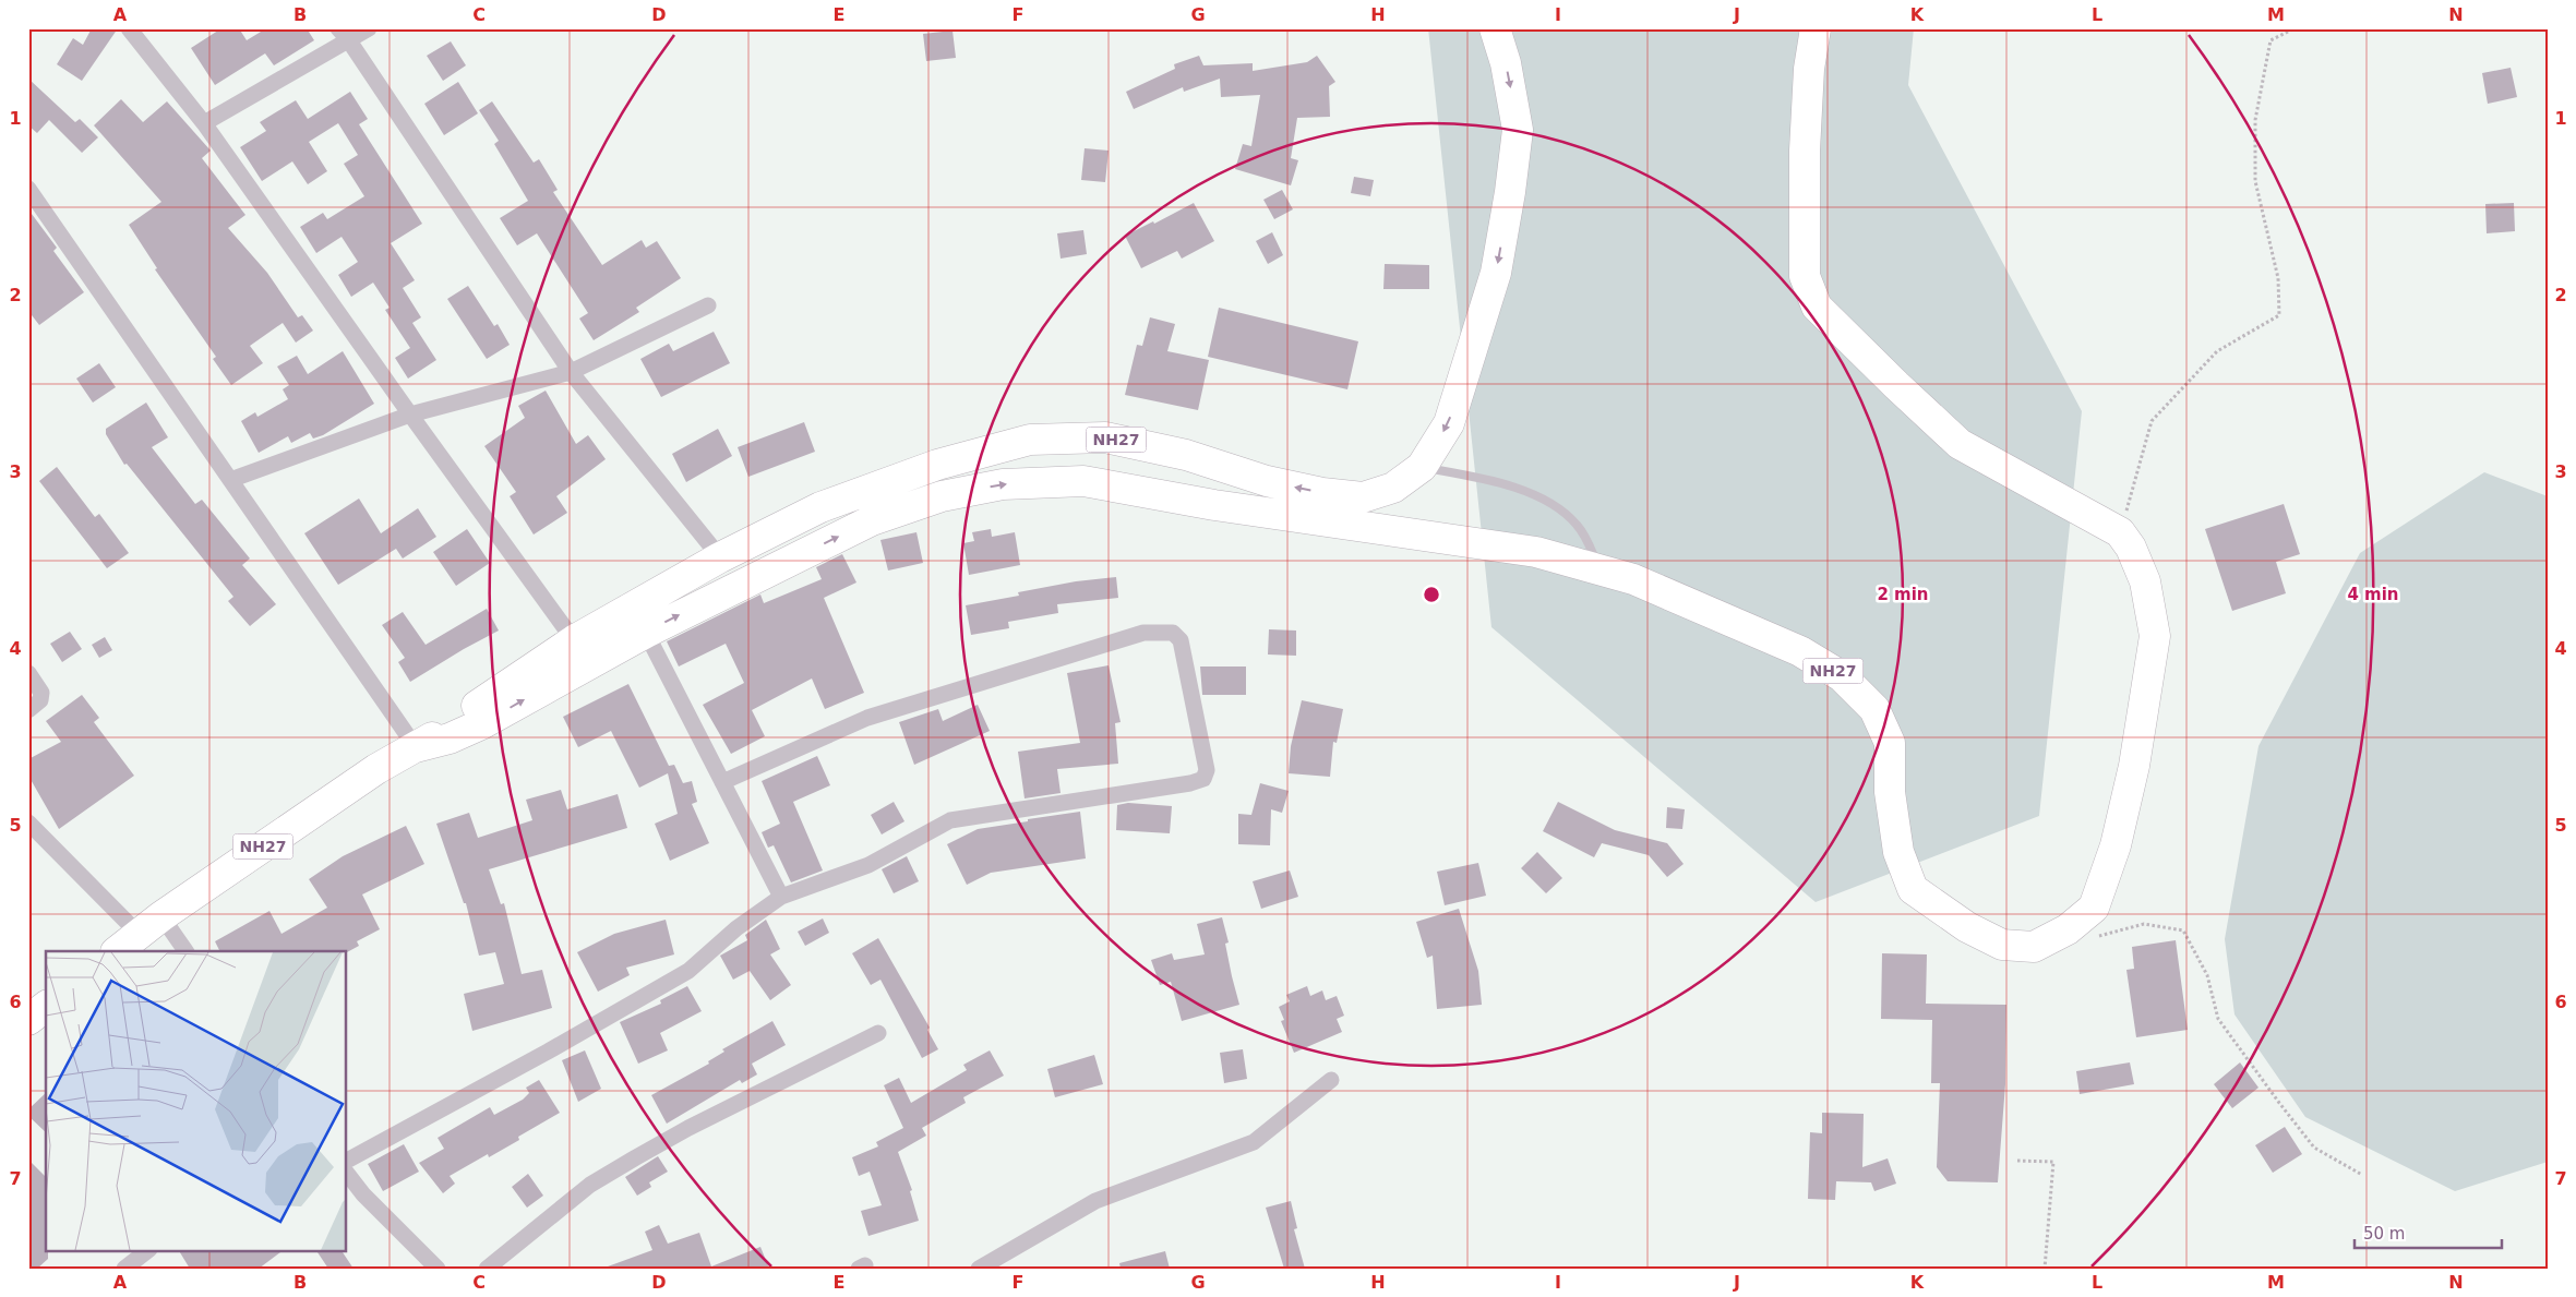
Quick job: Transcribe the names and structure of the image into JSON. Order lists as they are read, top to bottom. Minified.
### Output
{"streets":{"highway":["NH27"]},"scale_bar":"50 m","grid":{"columns":["A","B","C","D","E","F","G","H","I","J","K","L","M","N"],"rows":["1","2","3","4","5","6","7"]},"rings":["2 min","4 min"]}
